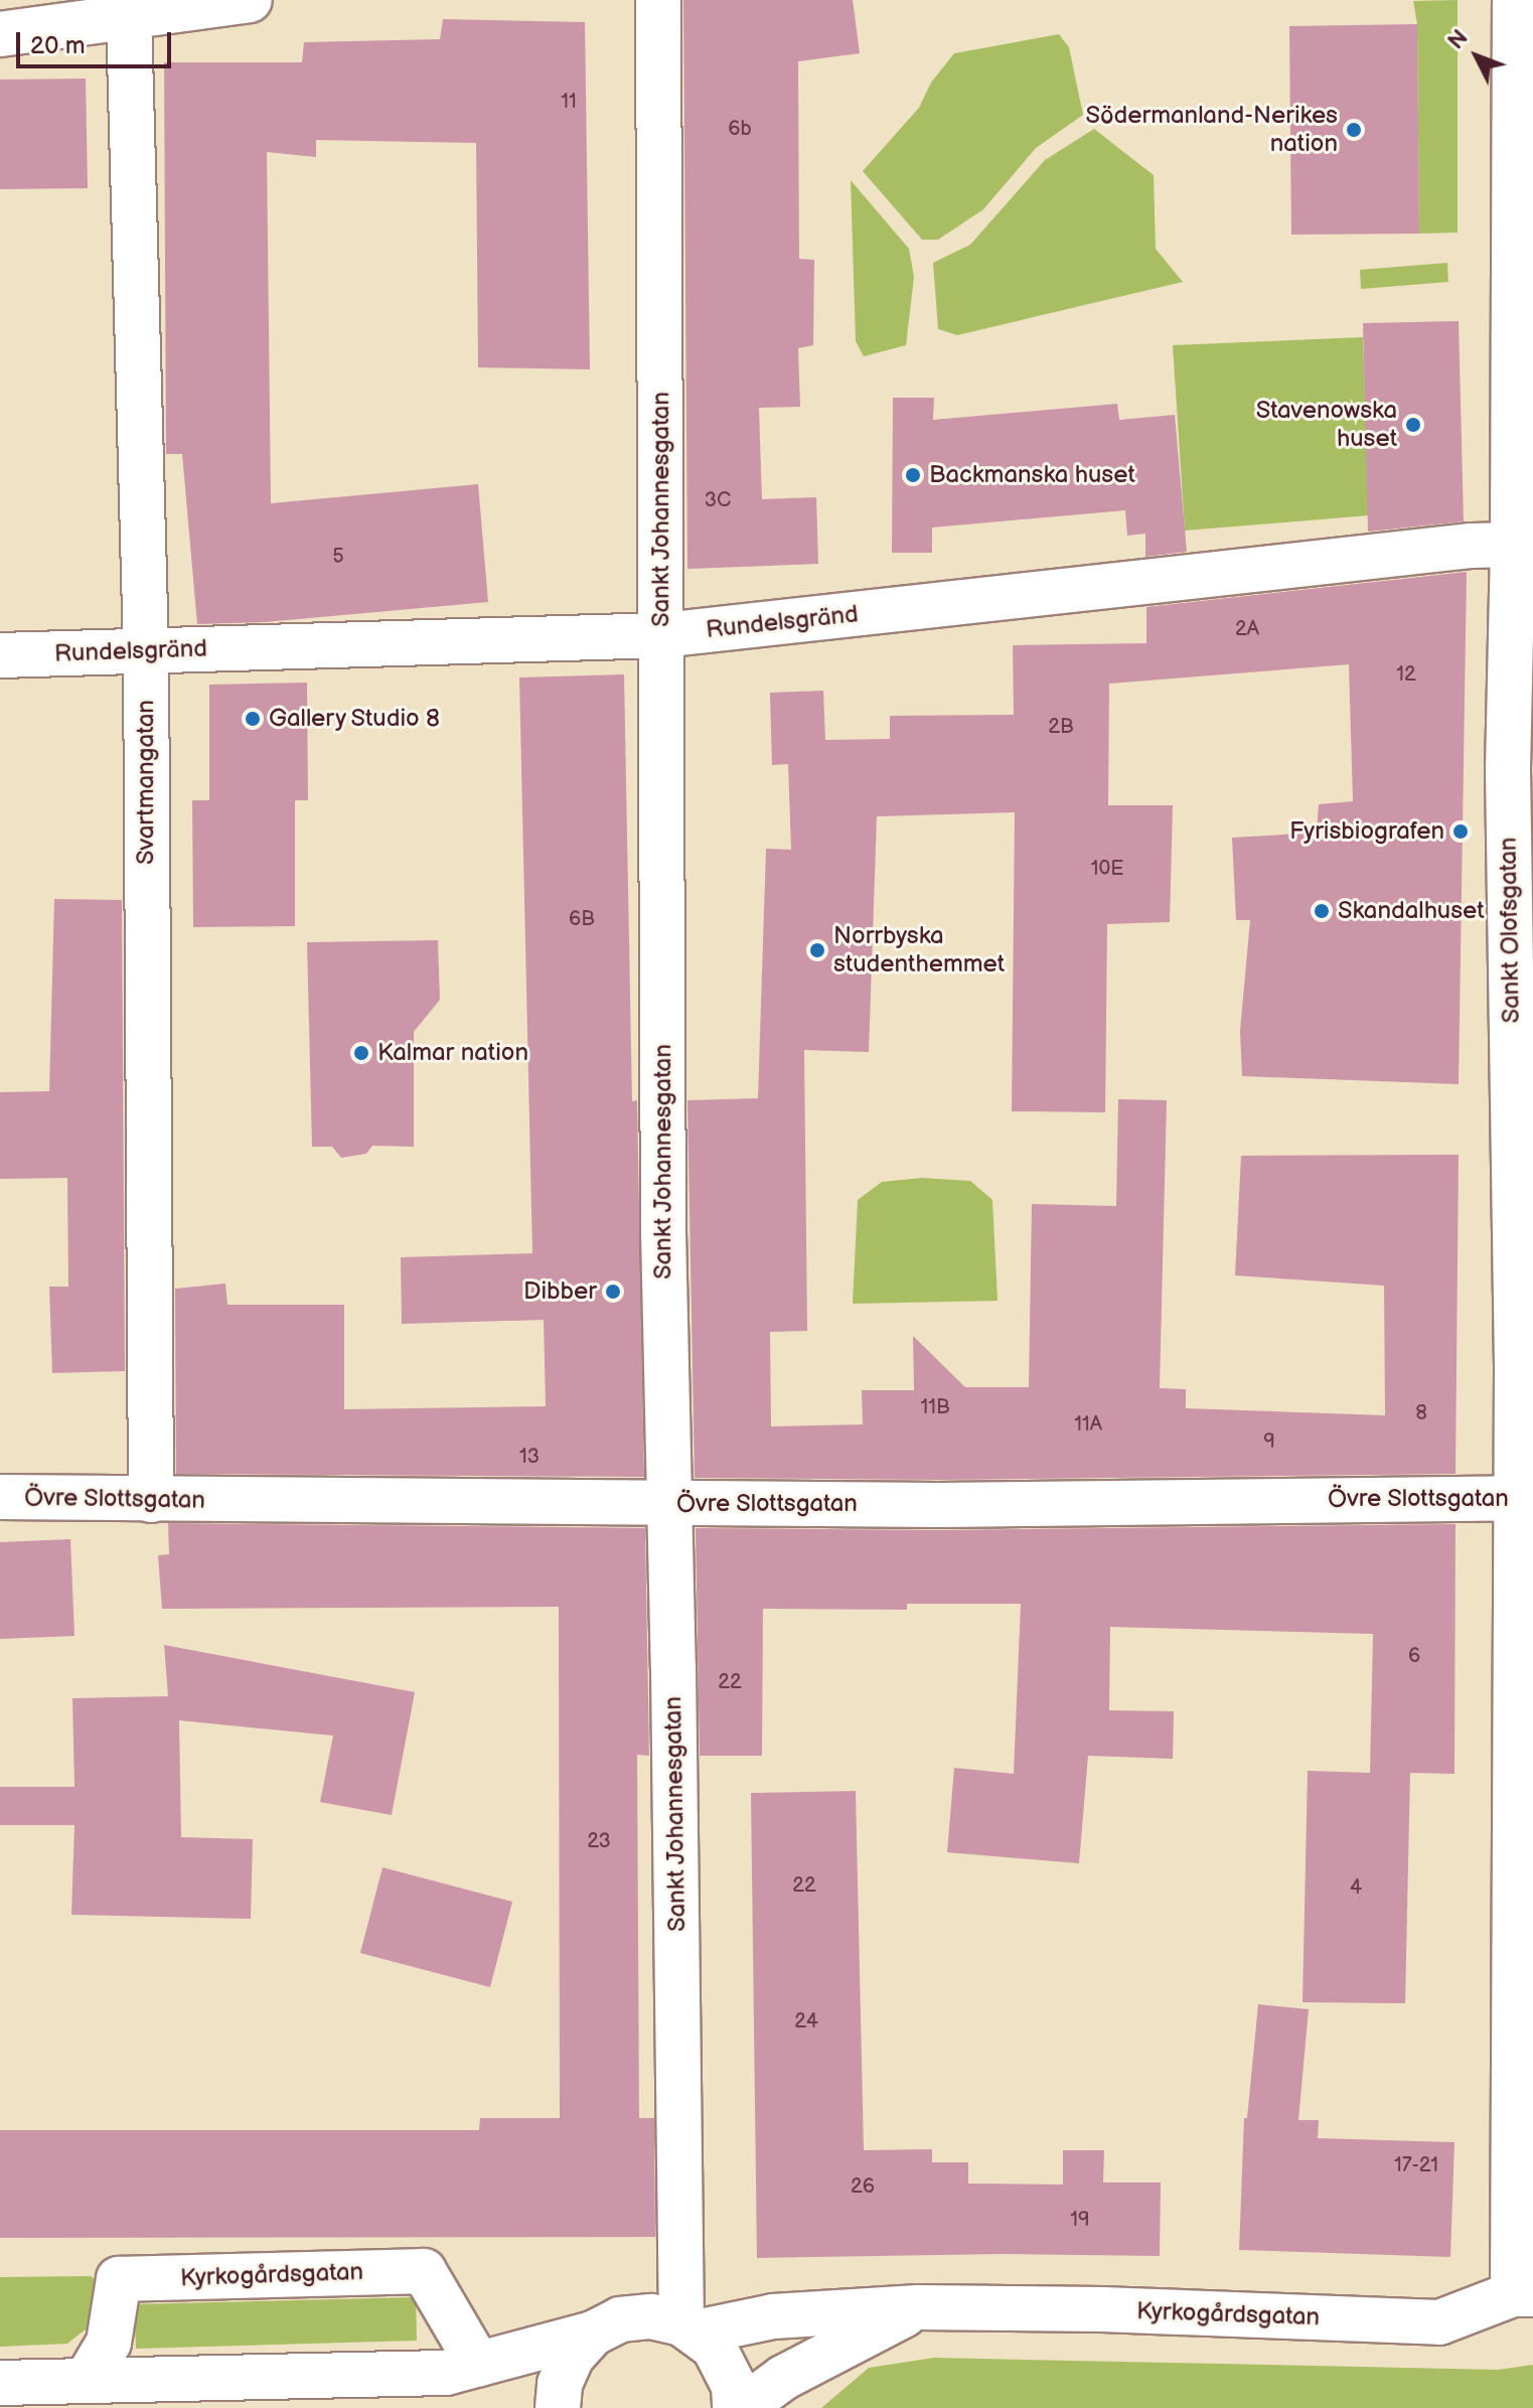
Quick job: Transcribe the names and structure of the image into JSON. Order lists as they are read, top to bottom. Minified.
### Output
{"streets":{"street":["Sankt Johannesgatan","Rundelsgränd","Svartmangatan","Sankt Olofsgatan","Övre Slottsgatan","Kyrkogårdsgatan"]},"crossings":[["Sankt Johannesgatan","Rundelsgränd"],["Sankt Johannesgatan","Övre Slottsgatan"],["Sankt Johannesgatan","Kyrkogårdsgatan"],["Rundelsgränd","Svartmangatan"],["Rundelsgränd","Sankt Olofsgatan"],["Svartmangatan","Övre Slottsgatan"],["Sankt Olofsgatan","Övre Slottsgatan"],["Sankt Olofsgatan","Kyrkogårdsgatan"]],"places":["Södermanland-Nerikes nation","Stavenowska huset","Backmanska huset","Gallery Studio 8","Fyrisbiografen","Skandalhuset","Norrbyska studenthemmet","Kalmar nation","Dibber"],"house_numbers":["11","6b","3C","5","2A","12","2B","10E","6B","11B","8","11A","9","13","6","22","23","22","4","24","17-21","26","19"],"scale_bar":"20 m","north":"top left"}
